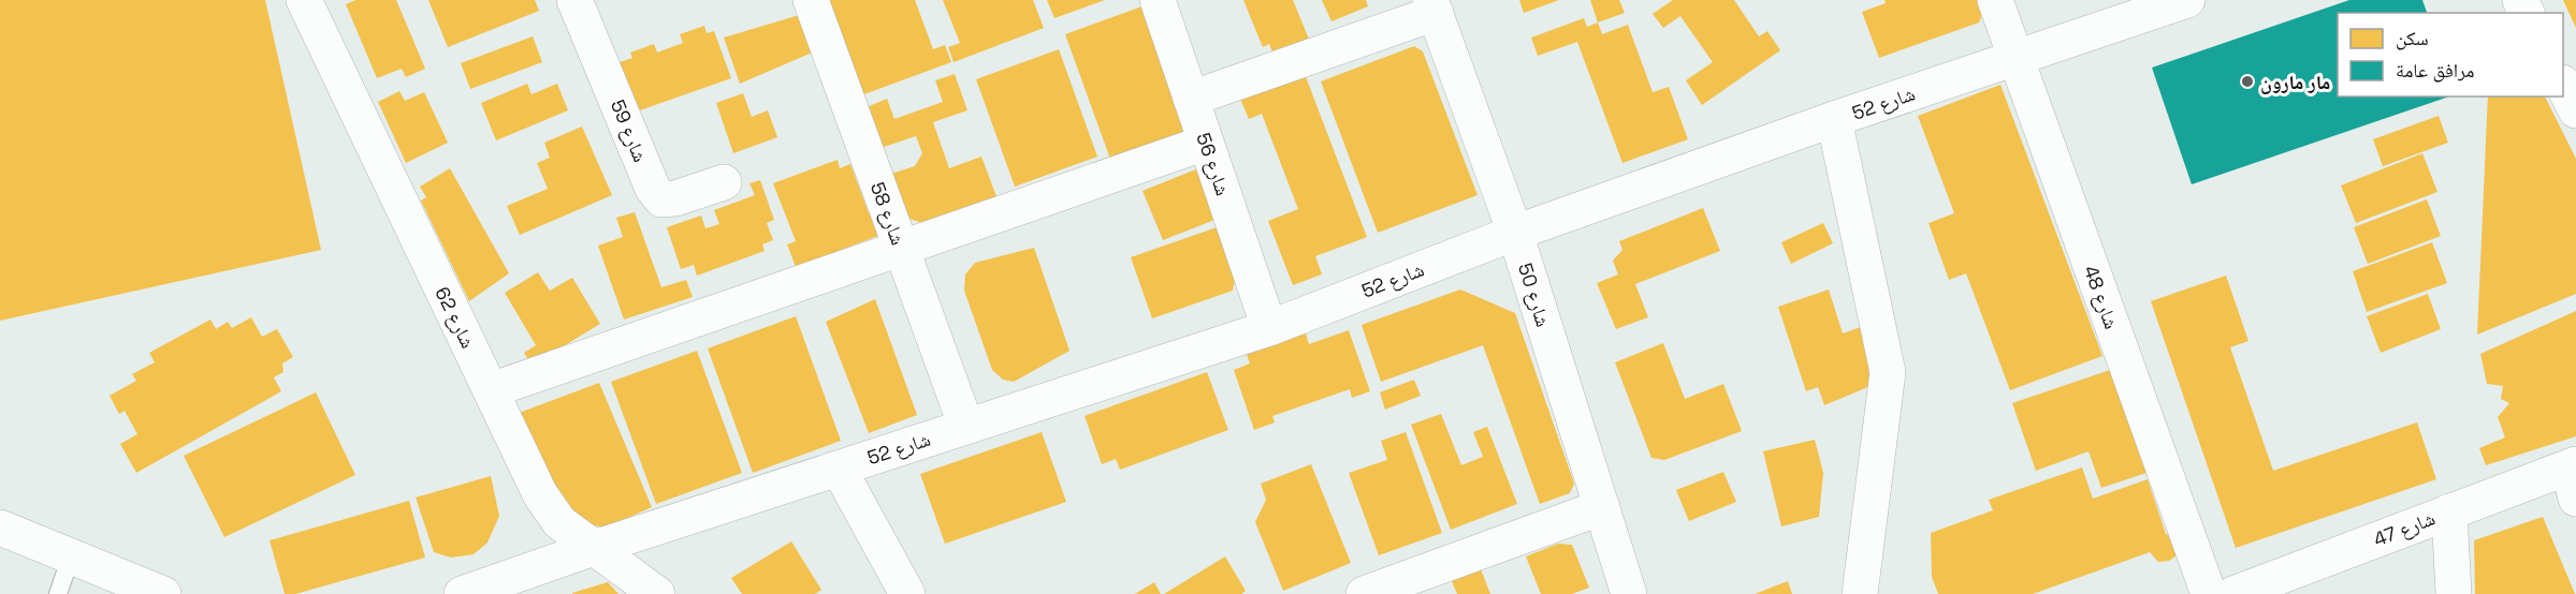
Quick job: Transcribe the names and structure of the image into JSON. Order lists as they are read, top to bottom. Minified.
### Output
{"streets":{"street":["شارع 52","شارع 59","شارع 56","شارع 58","شارع 50","شارع 48","شارع 62","شارع 47"]},"crossings":[["شارع 52","شارع 56"],["شارع 52","شارع 58"],["شارع 52","شارع 50"],["شارع 52","شارع 48"],["شارع 52","شارع 62"]],"places":["مار مارون"],"legend":["سكن","مرافق عامة"]}
